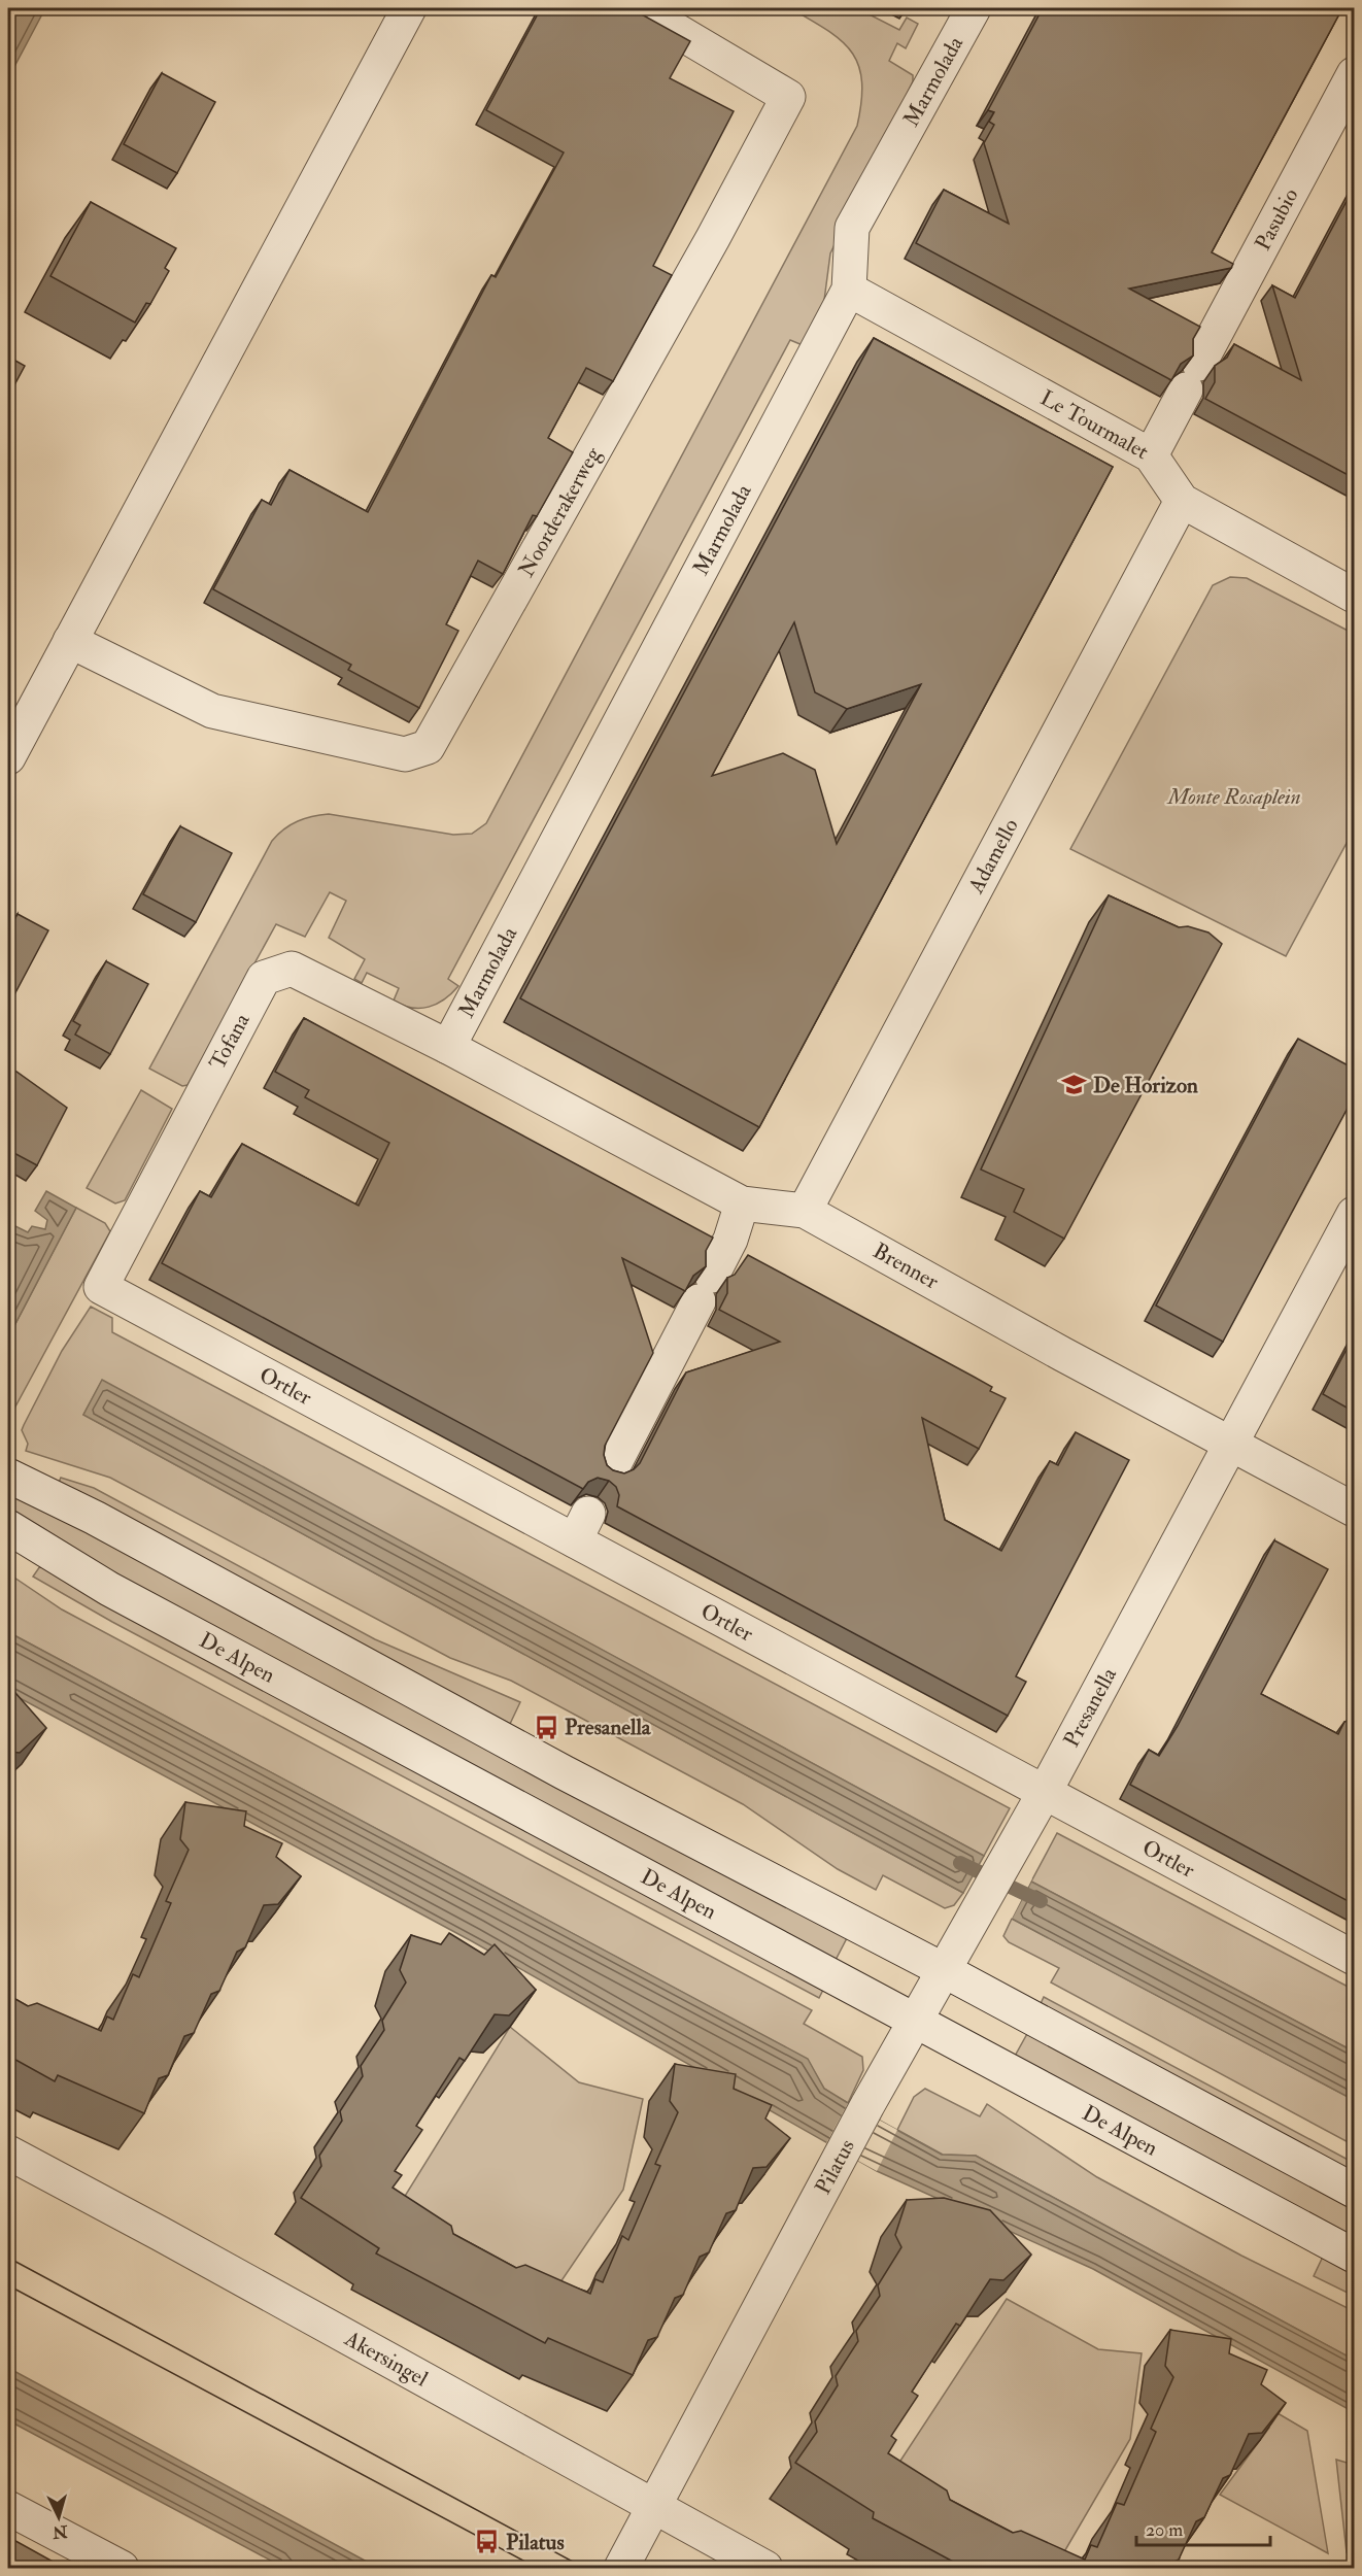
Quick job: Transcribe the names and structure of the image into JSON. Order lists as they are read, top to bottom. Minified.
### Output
{"streets":{"street":["Marmolada","Pasubio","Le Tourmalet","Noorderakerweg","Adamello","Tofana","Brenner","Ortler","De Alpen","Presanella","Pilatus","Akersingel"]},"crossings":[["Marmolada","Le Tourmalet"],["Marmolada","Tofana"],["Marmolada","Brenner"],["Pasubio","Le Tourmalet"],["Le Tourmalet","Adamello"],["Adamello","Brenner"],["Tofana","Brenner"],["Tofana","Ortler"],["Brenner","Presanella"],["Ortler","Presanella"],["De Alpen","Presanella"],["De Alpen","Pilatus"],["Presanella","Pilatus"],["Pilatus","Akersingel"]],"parks":["Monte Rosaplein"],"places":{"school or university":["De Horizon"],"bus stop":["Presanella","Pilatus"]},"scale_bar":"20 m","north":"bottom"}
